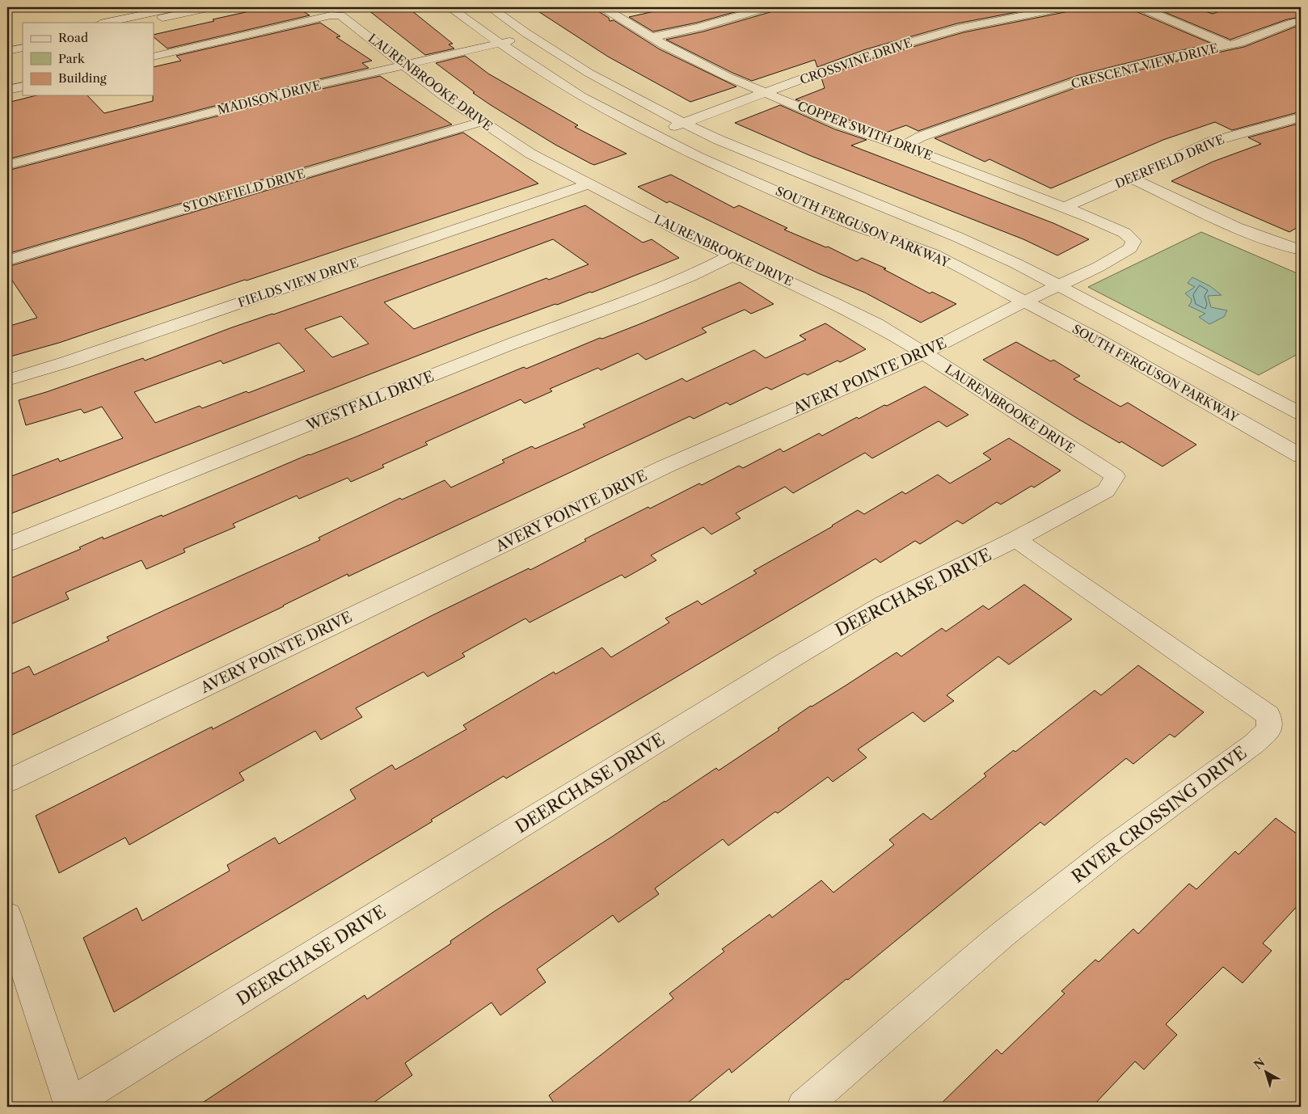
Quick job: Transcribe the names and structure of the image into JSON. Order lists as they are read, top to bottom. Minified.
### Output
{"streets":{"street":["CROSSVINE DRIVE","CRESCENT VIEW DRIVE","LAURENBROOKE DRIVE","MADISON DRIVE","COPPER SWITH DRIVE","DEERFIELD DRIVE","STONEFIELD DRIVE","SOUTH FERGUSON PARKWAY","FIELDS VIEW DRIVE","AVERY POINTE DRIVE","WESTFALL DRIVE","DEERCHASE DRIVE","RIVER CROSSING DRIVE"]},"crossings":[["CROSSVINE DRIVE","COPPER SWITH DRIVE"],["CROSSVINE DRIVE","SOUTH FERGUSON PARKWAY"],["CRESCENT VIEW DRIVE","COPPER SWITH DRIVE"],["LAURENBROOKE DRIVE","MADISON DRIVE"],["LAURENBROOKE DRIVE","STONEFIELD DRIVE"],["LAURENBROOKE DRIVE","FIELDS VIEW DRIVE"],["LAURENBROOKE DRIVE","AVERY POINTE DRIVE"],["LAURENBROOKE DRIVE","WESTFALL DRIVE"],["LAURENBROOKE DRIVE","DEERCHASE DRIVE"],["MADISON DRIVE","SOUTH FERGUSON PARKWAY"],["COPPER SWITH DRIVE","DEERFIELD DRIVE"],["COPPER SWITH DRIVE","AVERY POINTE DRIVE"],["SOUTH FERGUSON PARKWAY","AVERY POINTE DRIVE"],["DEERCHASE DRIVE","RIVER CROSSING DRIVE"]],"legend":["Road","Park","Building"],"north":"top left"}
